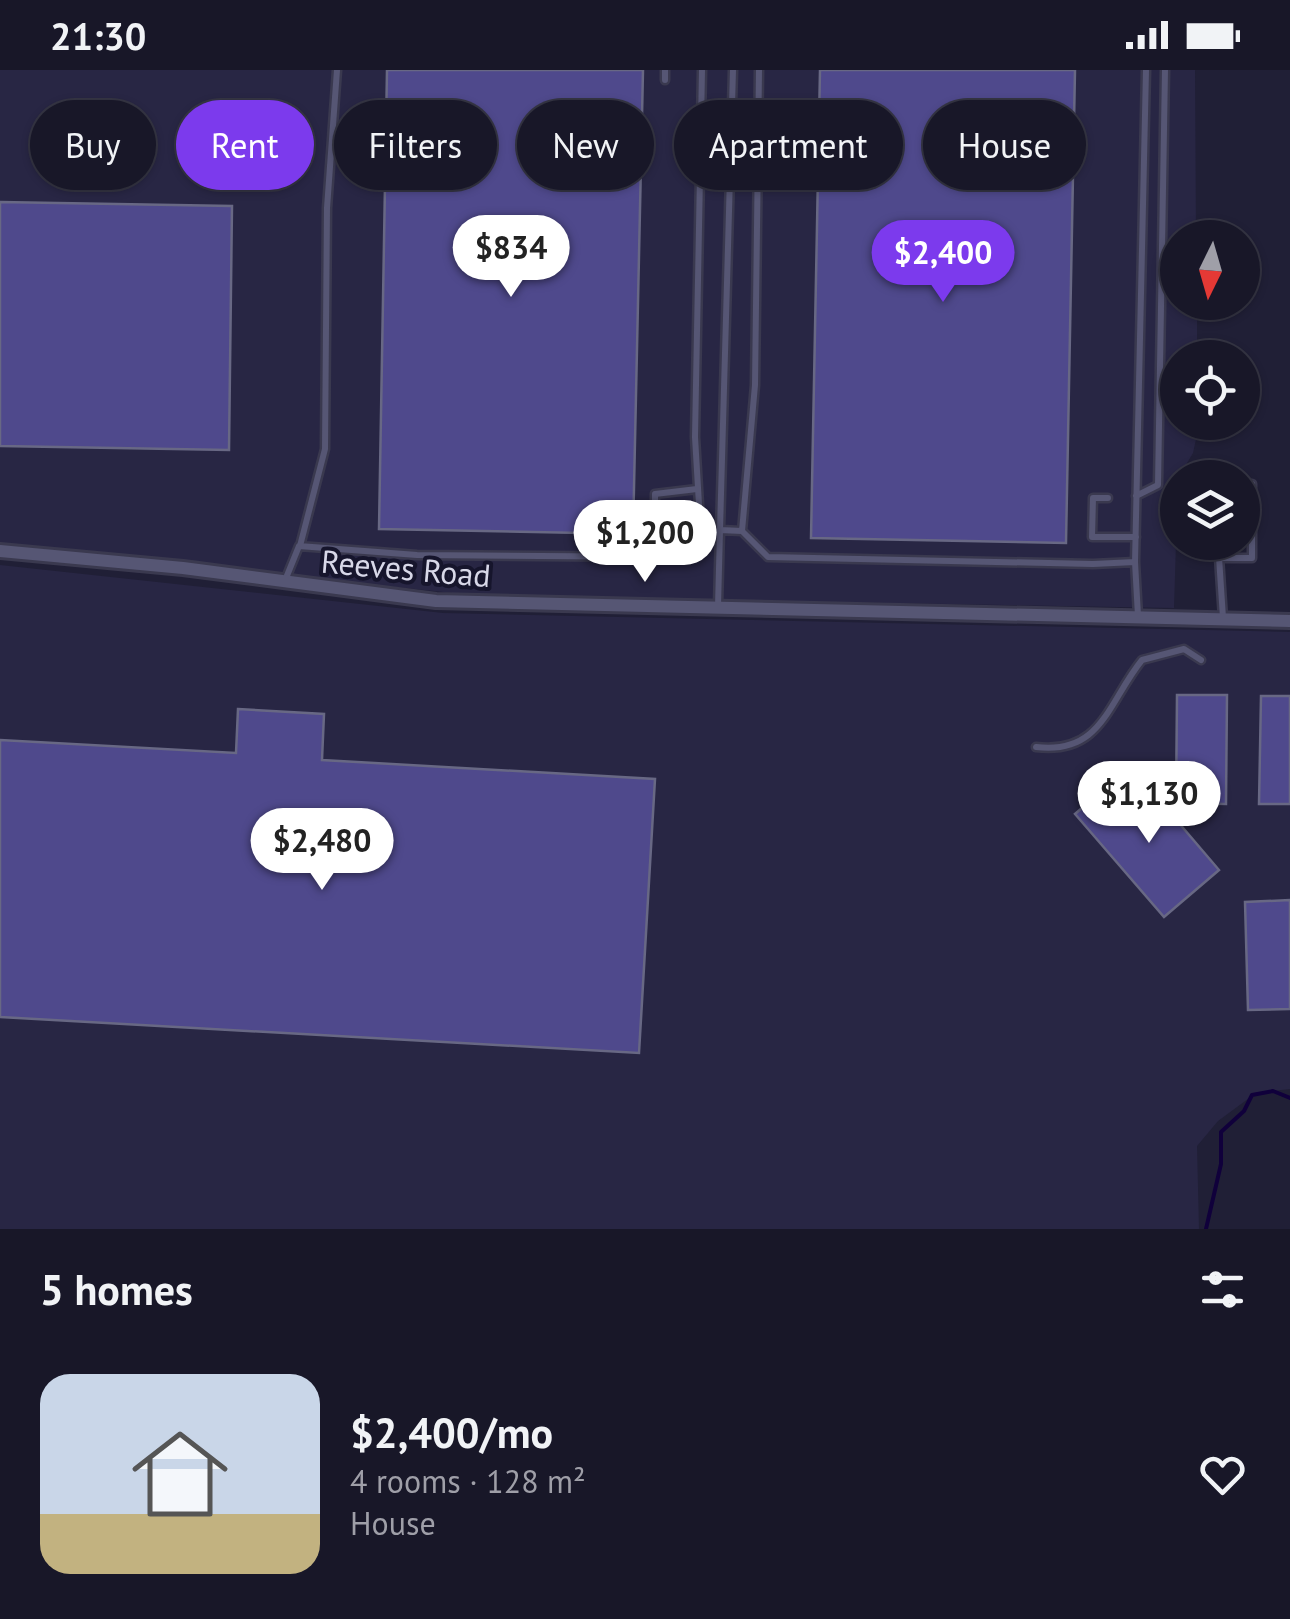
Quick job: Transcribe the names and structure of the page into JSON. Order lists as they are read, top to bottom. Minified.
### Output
{"streets":{"street":["Reeves Road"]},"north":"bottom","page":{"status":"21:30","chip":["Buy","Rent","Filters","New","Apartment","House"],"price":["$834","$2,400","$1,200","$1,130","$2,480"],"heading":"5 homes","list":[{"name":"$2,400/mo","note":"4 rooms · 128 m² · House"}]}}
